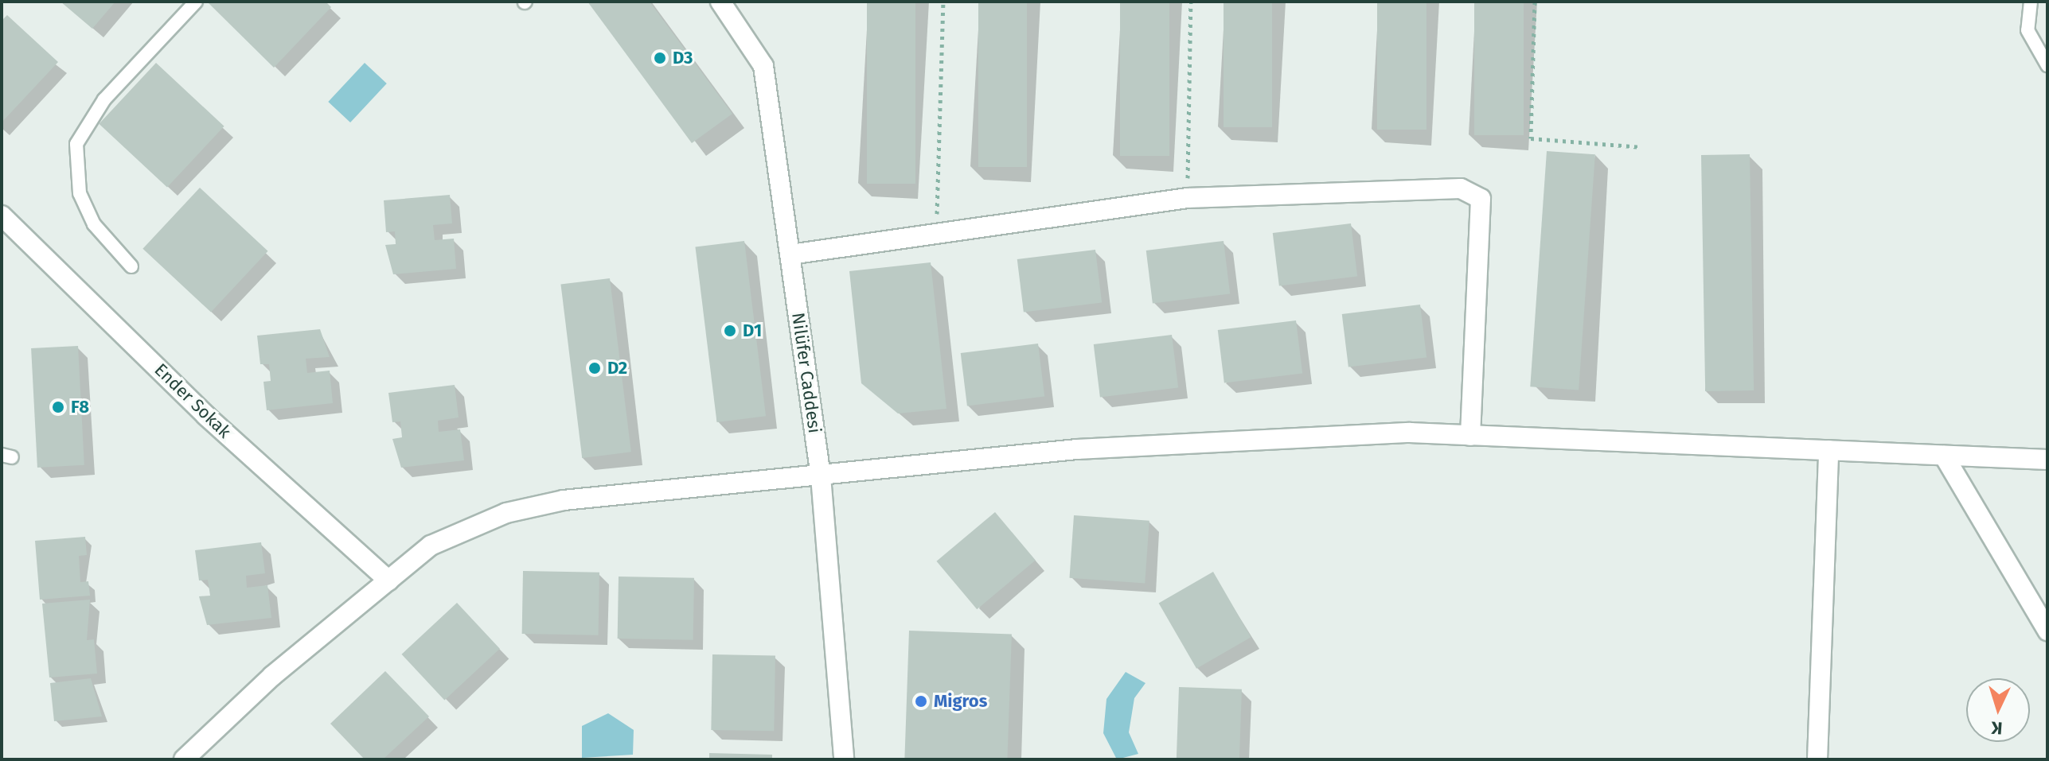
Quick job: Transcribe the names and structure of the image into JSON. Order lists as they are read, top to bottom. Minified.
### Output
{"streets":{"street":["Nilüfer Caddesi","Ender Sokak"]},"places":["D3","D1","D2","F8","Migros"],"north":"bottom"}
